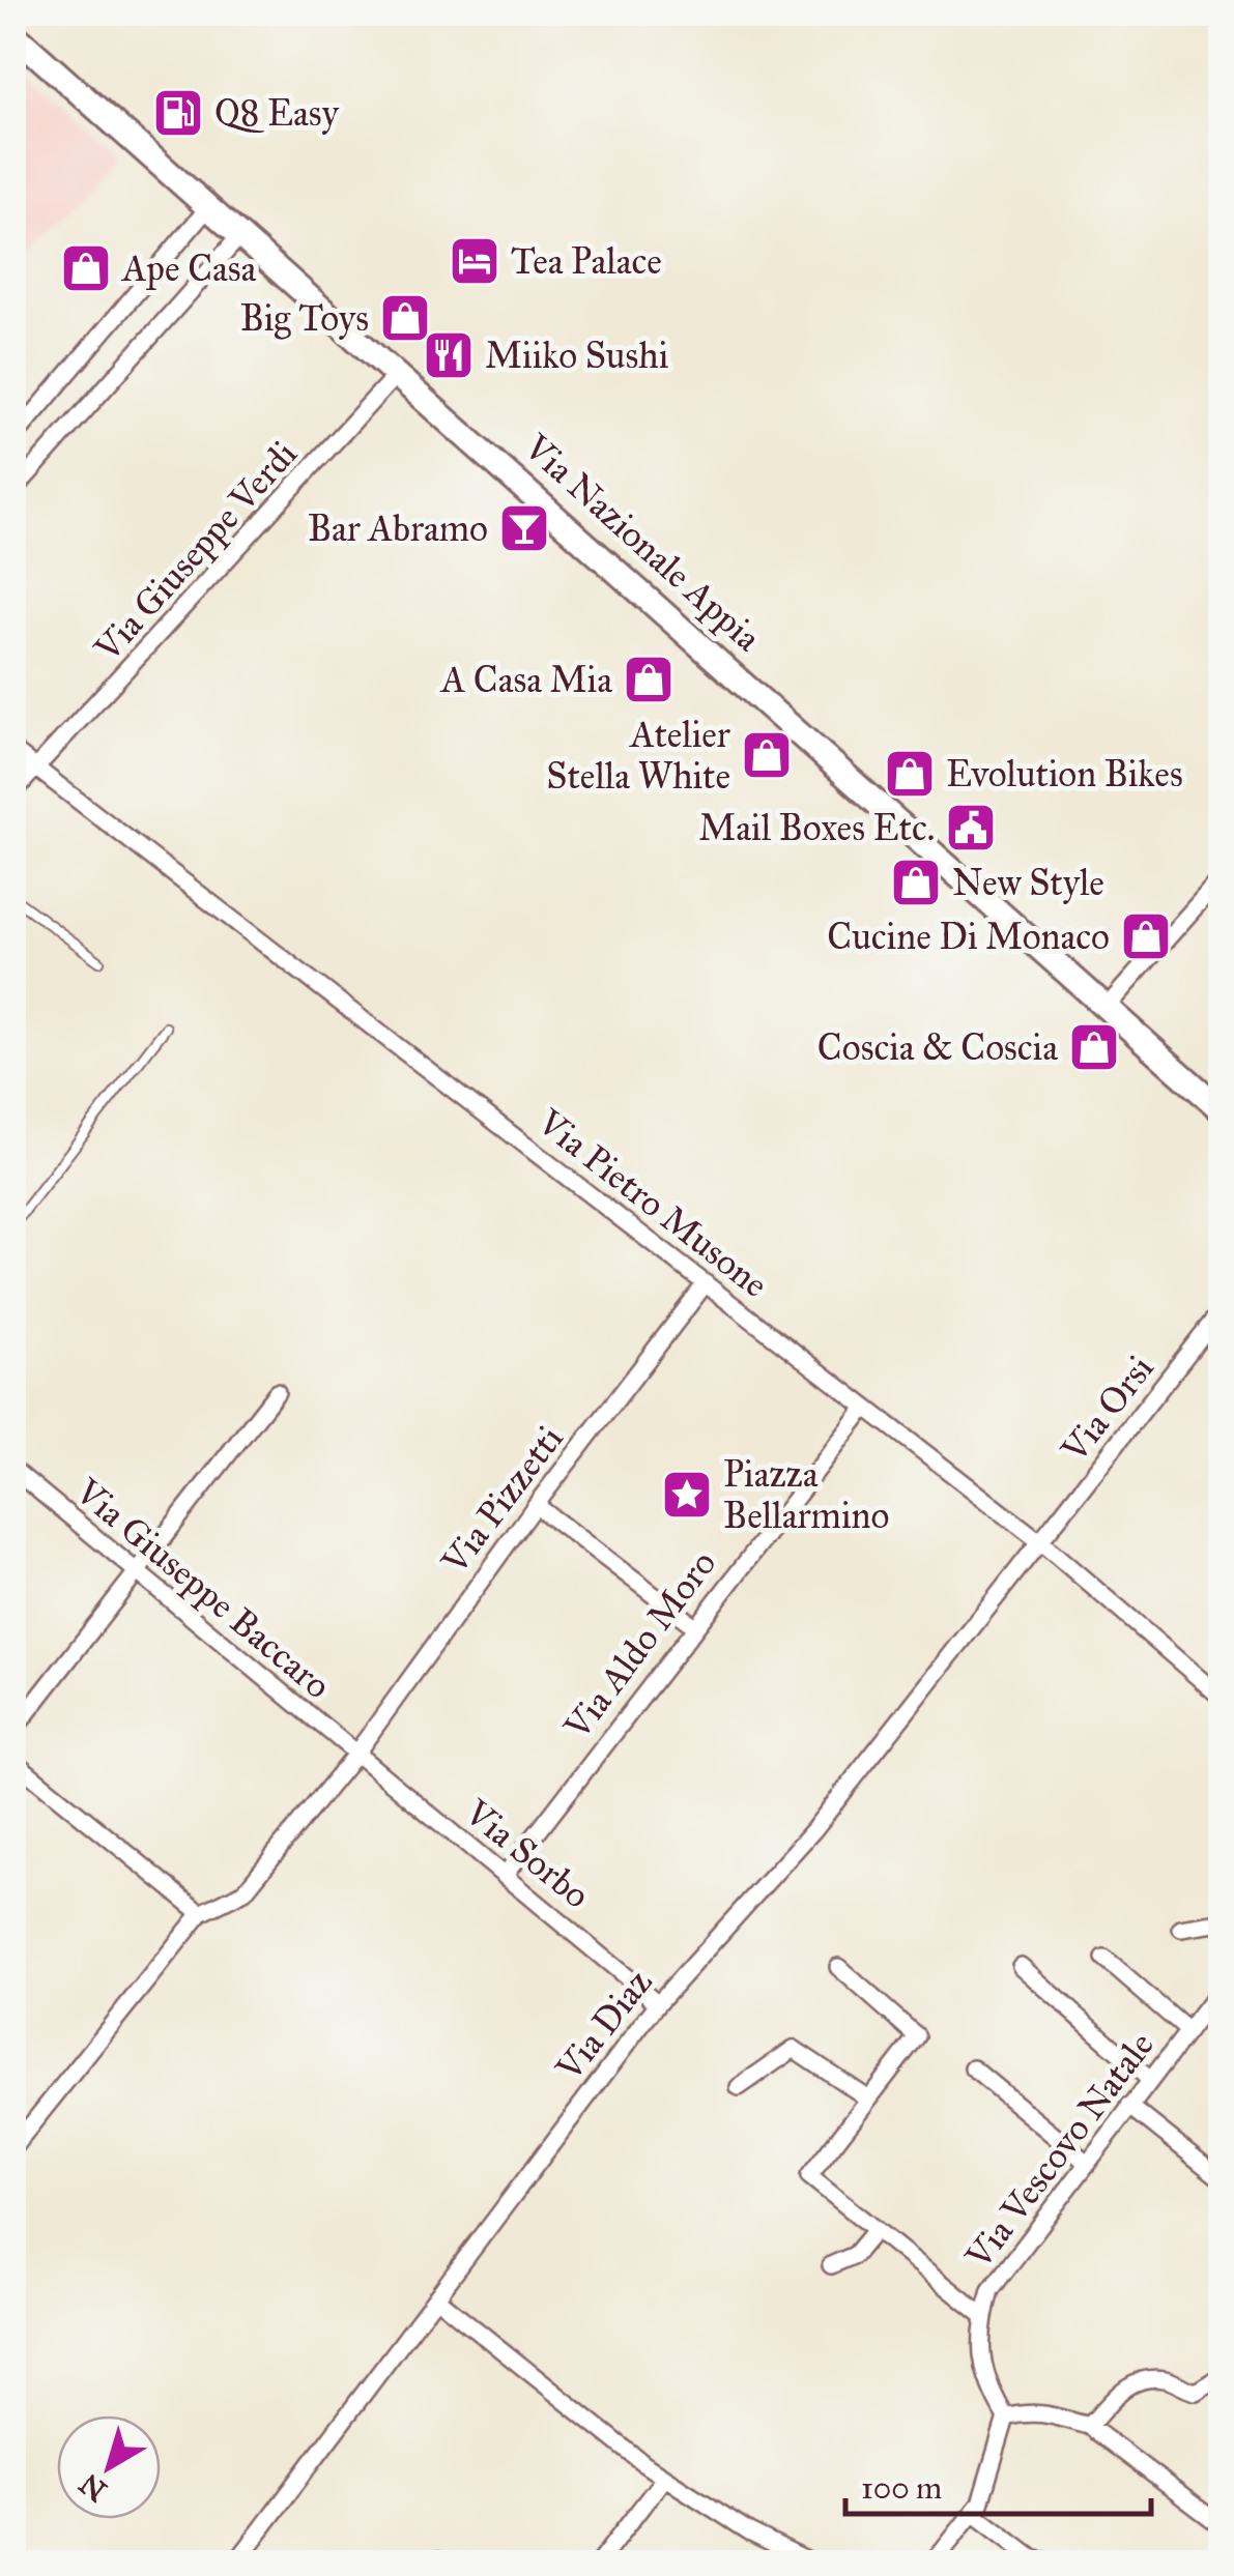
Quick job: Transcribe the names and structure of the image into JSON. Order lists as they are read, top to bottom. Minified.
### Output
{"streets":{"main road":["Via Nazionale Appia"],"street":["Via Giuseppe Verdi","Via Pietro Musone","Via Orsi","Via Pizzetti","Via Giuseppe Baccaro","Via Aldo Moro","Via Sorbo","Via Diaz","Via Vescovo Natale"]},"crossings":[["Via Nazionale Appia","Via Giuseppe Verdi"],["Via Giuseppe Verdi","Via Pietro Musone"],["Via Pietro Musone","Via Orsi"],["Via Pietro Musone","Via Pizzetti"],["Via Pietro Musone","Via Aldo Moro"],["Via Pietro Musone","Via Diaz"],["Via Orsi","Via Diaz"],["Via Pizzetti","Via Giuseppe Baccaro"],["Via Pizzetti","Via Sorbo"],["Via Giuseppe Baccaro","Via Sorbo"],["Via Aldo Moro","Via Sorbo"],["Via Sorbo","Via Diaz"]],"places":{"fuel station":["Q8 Easy"],"hotel":["Tea Palace"],"shop":["Ape Casa","Big Toys","A Casa Mia","Atelier Stella White","Evolution Bikes","New Style","Cucine Di Monaco","Coscia & Coscia"],"restaurant":["Miiko Sushi"],"bar":["Bar Abramo"],"public building":["Mail Boxes Etc."],"place":["Piazza Bellarmino"]},"scale_bar":"100 m","north":"bottom left"}
